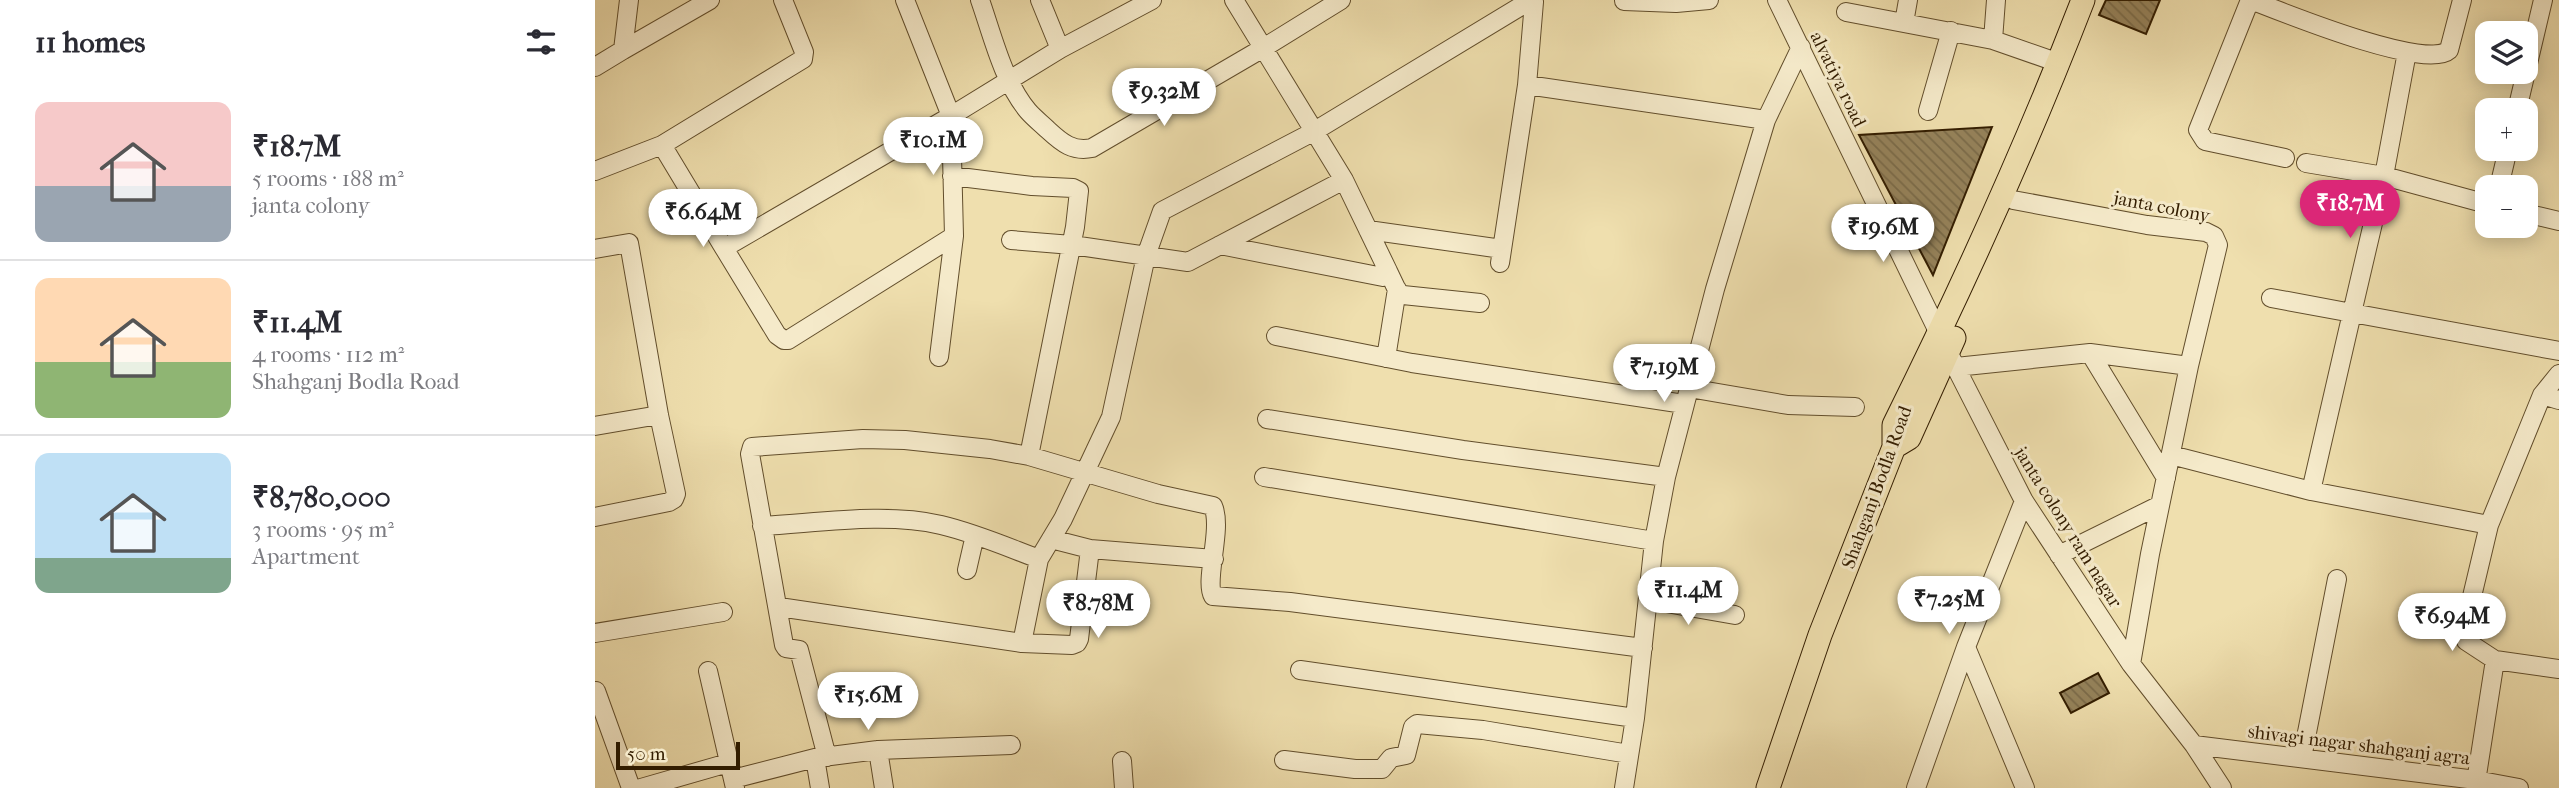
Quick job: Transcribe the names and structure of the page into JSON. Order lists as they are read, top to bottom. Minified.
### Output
{"streets":{"main road":["Shahganj Bodla Road"],"street":["alvatiya road","janta colony","janta colony ram nagar","shivagi nagar shahganj agra"]},"crossings":[["alvatiya road","Shahganj Bodla Road"],["alvatiya road","janta colony ram nagar"],["janta colony","janta colony ram nagar"],["Shahganj Bodla Road","janta colony ram nagar"]],"scale_bar":"50 m","page":{"heading":"11 homes","map_buttons":["+","−"],"price":["₹9.32M","₹10.1M","₹18.7M","₹6.64M","₹19.6M","₹7.19M","₹11.4M","₹7.25M","₹8.78M","₹6.94M","₹15.6M"],"list":[{"name":"₹18.7M","note":"5 rooms · 188 m² · janta colony"},{"name":"₹11.4M","note":"4 rooms · 112 m² · Shahganj Bodla Road"},{"name":"₹8,780,000","note":"3 rooms · 95 m² · Apartment"}],"scale":"50 m"}}
